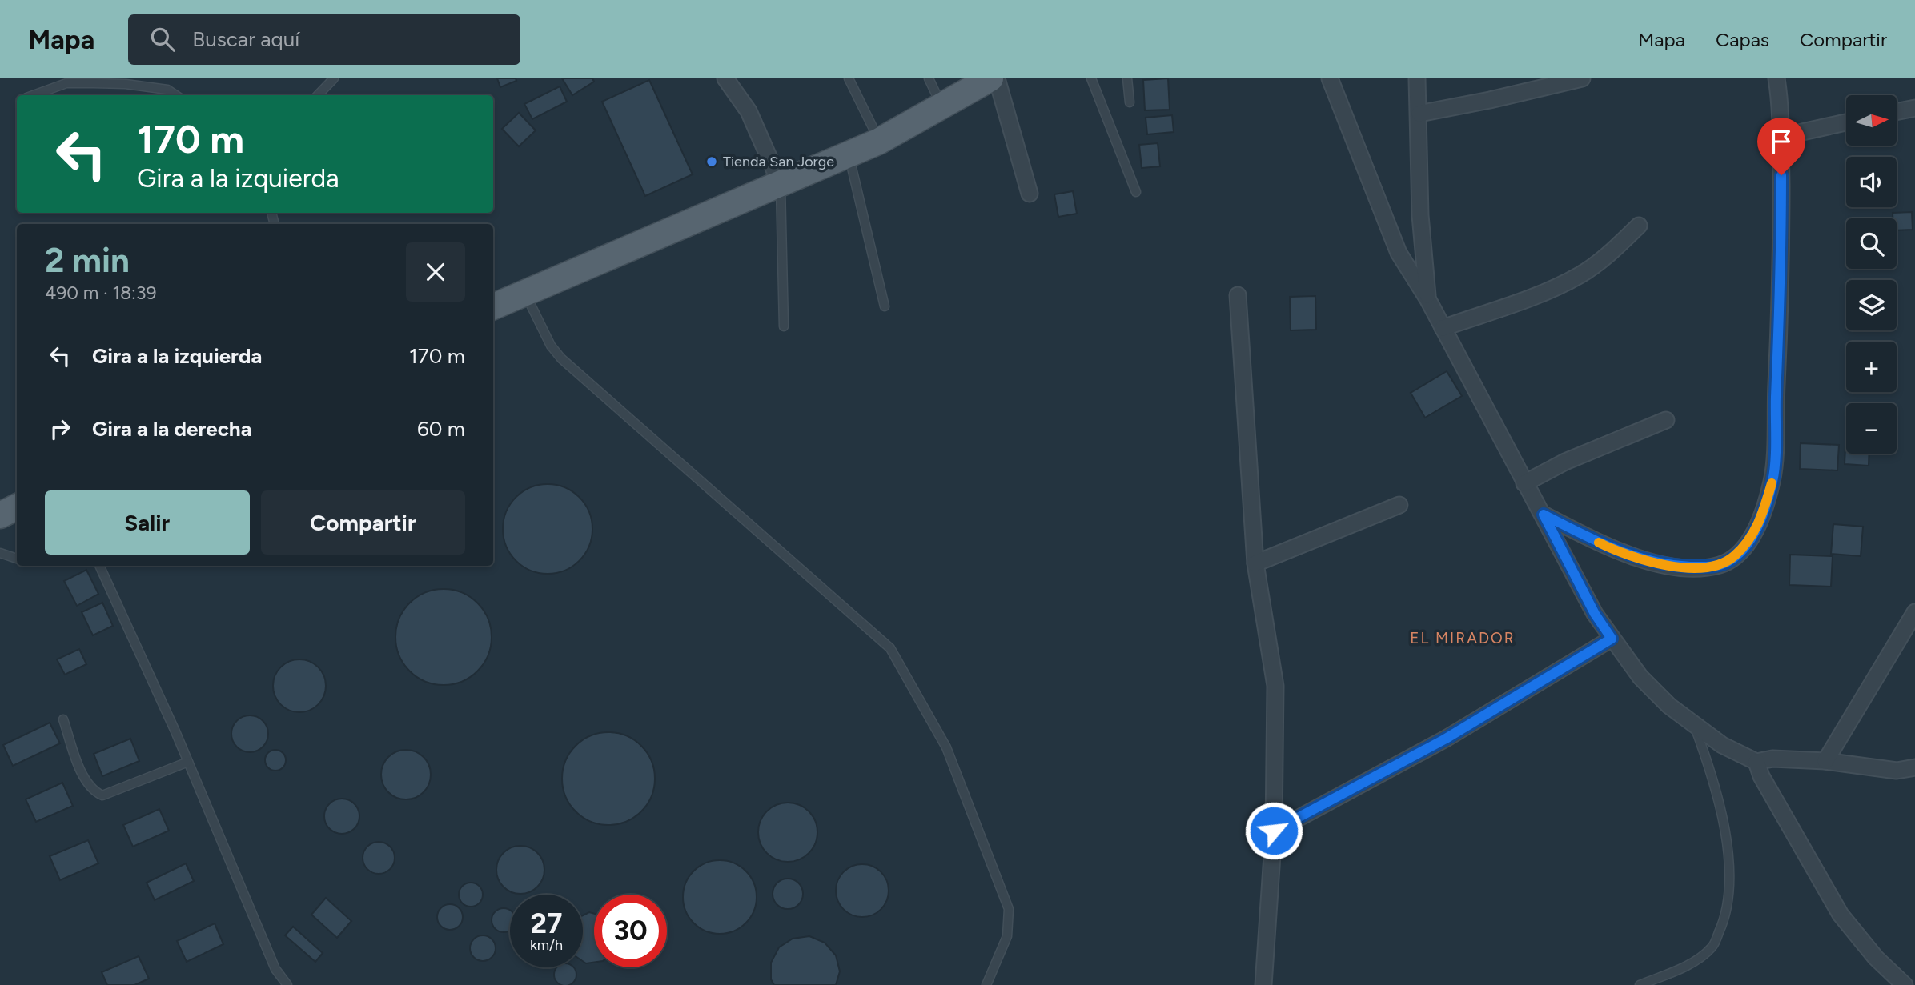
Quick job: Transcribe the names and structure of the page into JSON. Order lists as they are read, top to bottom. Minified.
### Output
{"districts":["EL MIRADOR"],"places":["Tienda San Jorge"],"north":"right","page":{"header":"Mapa","search":"Buscar aquí","nav":["Mapa","Capas","Compartir"],"map_buttons":["+","−"],"turn":["170 m","Gira a la izquierda"],"heading":["2 min","490 m · 18:39"],"list":[{"name":"Gira a la izquierda","value":"170 m"},{"name":"Gira a la derecha","value":"60 m"}],"buttons":["Salir","Compartir"],"speed":"27 km/h","limit":"30"}}
